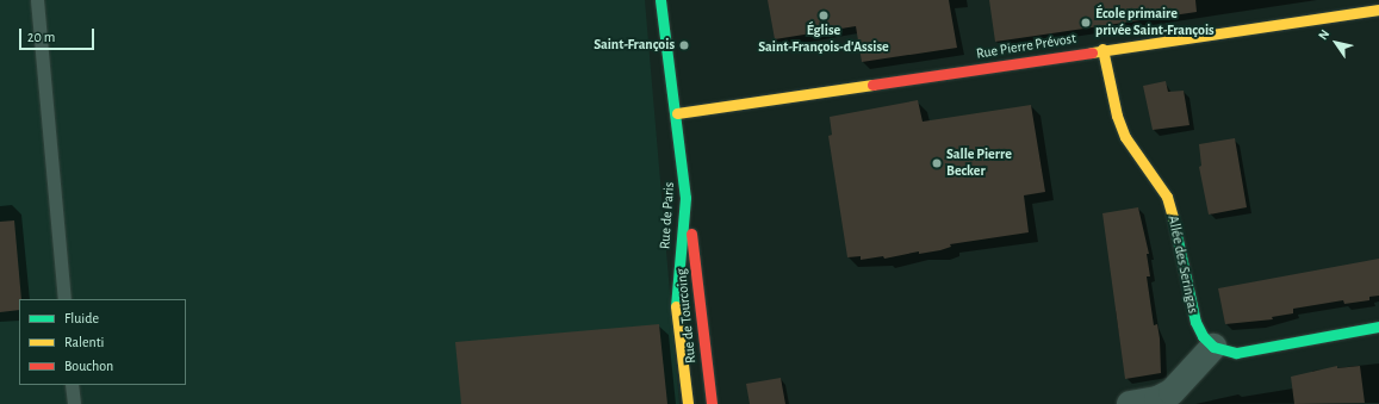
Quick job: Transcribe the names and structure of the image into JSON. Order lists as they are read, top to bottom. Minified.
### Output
{"streets":{"street":["Rue Pierre Prévost","Rue de Paris","Allée des Seringas","Rue de Tourcoing"]},"crossings":[["Rue Pierre Prévost","Rue de Paris"],["Rue Pierre Prévost","Allée des Seringas"],["Rue de Paris","Rue de Tourcoing"]],"places":["Église Saint-François-d'Assise","École primaire privée Saint-François","Saint-François","Salle Pierre Becker"],"legend":["Fluide","Ralenti","Bouchon"],"scale_bar":"20 m","north":"top left"}
